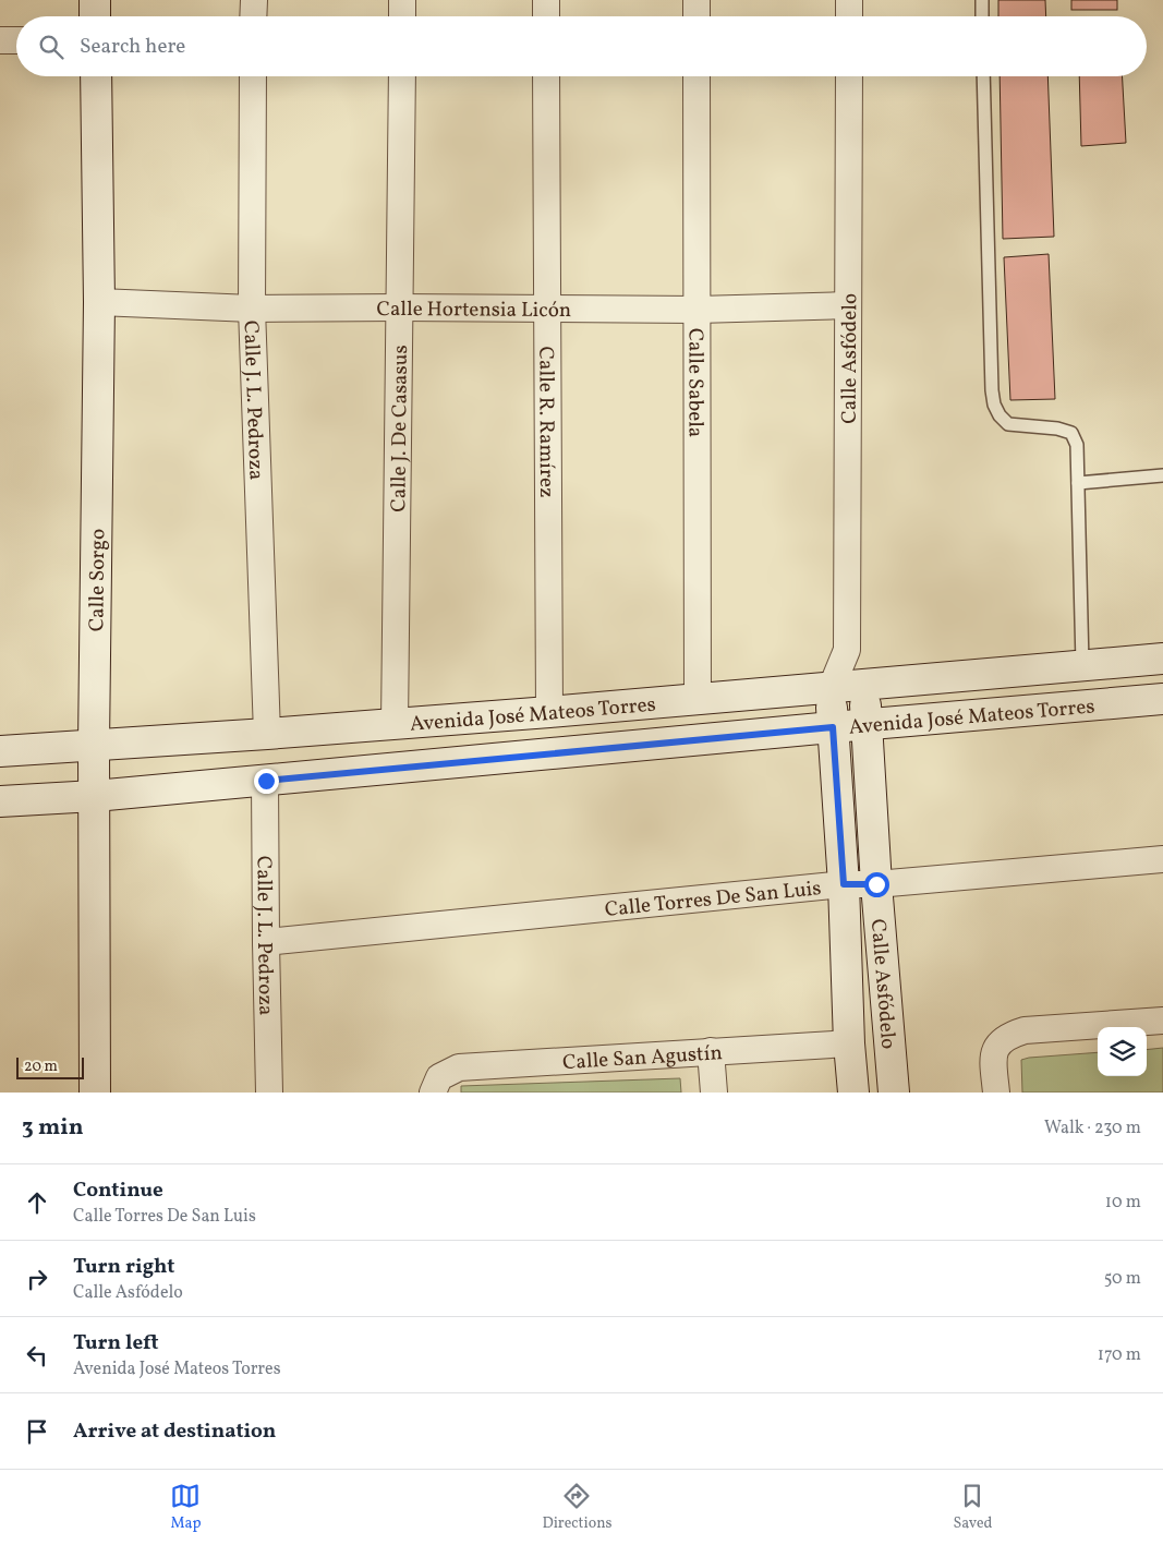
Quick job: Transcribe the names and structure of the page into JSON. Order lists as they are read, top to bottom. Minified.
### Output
{"streets":{"street":["Calle Hortensia Licón","Calle Asfódelo","Calle Sabela","Calle J. L. Pedroza","Calle R. Ramírez","Calle J. De Casasus","Calle Sorgo","Avenida José Mateos Torres","Calle Torres De San Luis","Calle San Agustín"]},"crossings":[["Calle Hortensia Licón","Calle Asfódelo"],["Calle Hortensia Licón","Calle Sabela"],["Calle Hortensia Licón","Calle J. L. Pedroza"],["Calle Hortensia Licón","Calle R. Ramírez"],["Calle Hortensia Licón","Calle J. De Casasus"],["Calle Hortensia Licón","Calle Sorgo"],["Calle Asfódelo","Avenida José Mateos Torres"],["Calle Asfódelo","Calle Torres De San Luis"],["Calle Asfódelo","Calle San Agustín"],["Calle Sabela","Avenida José Mateos Torres"],["Calle J. L. Pedroza","Avenida José Mateos Torres"],["Calle J. L. Pedroza","Calle Torres De San Luis"],["Calle R. Ramírez","Avenida José Mateos Torres"],["Calle J. De Casasus","Avenida José Mateos Torres"],["Calle Sorgo","Avenida José Mateos Torres"]],"scale_bar":"20 m","page":{"search":"Search here","scale":"20 m","heading":["3 min","Walk · 230 m"],"list":[["Continue","Calle Torres De San Luis","10 m"],["Turn right","Calle Asfódelo","50 m"],["Turn left","Avenida José Mateos Torres","170 m"],"Arrive at destination"],"nav":["Map","Directions","Saved"]}}
